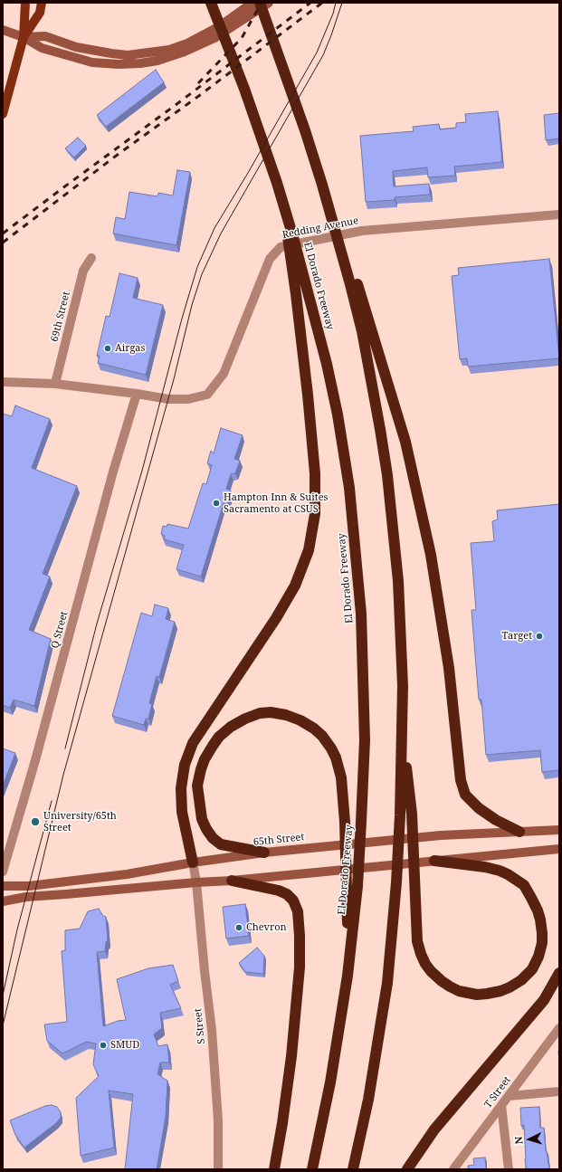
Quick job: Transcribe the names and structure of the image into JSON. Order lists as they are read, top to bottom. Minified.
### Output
{"streets":{"highway":["El Dorado Freeway"],"main road":["65th Street"],"street":["Redding Avenue","69th Street","Q Street","S Street","T Street"]},"crossings":[["Redding Avenue","Q Street"],["65th Street","S Street"]],"places":["Airgas","Hampton Inn & Suites Sacramento at CSUS","Target","University/65th Street","Chevron","SMUD"],"north":"left"}
